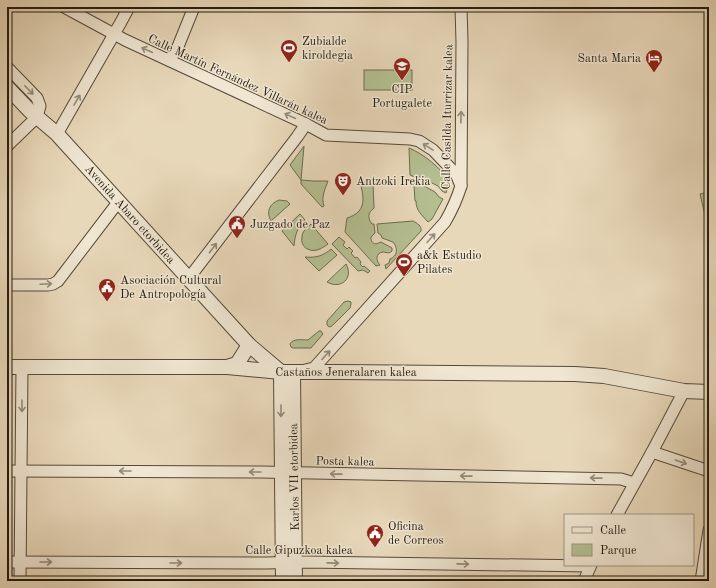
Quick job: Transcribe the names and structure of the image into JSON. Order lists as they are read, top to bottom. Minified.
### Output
{"streets":{"street":["Calle Martín Fernández Villarán kalea","Calle Casilda Iturrizar kalea","Avenida Abaro etorbidea","Castaños Jeneralaren kalea","Posta kalea","Karlos VII etorbidea","Calle Gipuzkoa kalea"]},"crossings":[["Calle Martín Fernández Villarán kalea","Calle Casilda Iturrizar kalea"],["Calle Casilda Iturrizar kalea","Avenida Abaro etorbidea"],["Calle Casilda Iturrizar kalea","Castaños Jeneralaren kalea"],["Calle Casilda Iturrizar kalea","Karlos VII etorbidea"],["Avenida Abaro etorbidea","Castaños Jeneralaren kalea"],["Avenida Abaro etorbidea","Karlos VII etorbidea"],["Castaños Jeneralaren kalea","Karlos VII etorbidea"],["Posta kalea","Karlos VII etorbidea"],["Karlos VII etorbidea","Calle Gipuzkoa kalea"]],"one_way":["Calle Martín Fernández Villarán kalea","Calle Casilda Iturrizar kalea","Posta kalea","Calle Gipuzkoa kalea"],"places":{"sports":["Zubialde kiroldegia","a&k Estudio Pilates"],"hotel":["Santa Maria"],"school or university":["CIP Portugalete"],"theatre":["Antzoki Irekia"],"public building":["Juzgado de Paz","Asociación Cultural De Antropología","Oficina de Correos"]},"legend":["Calle","Parque"]}
